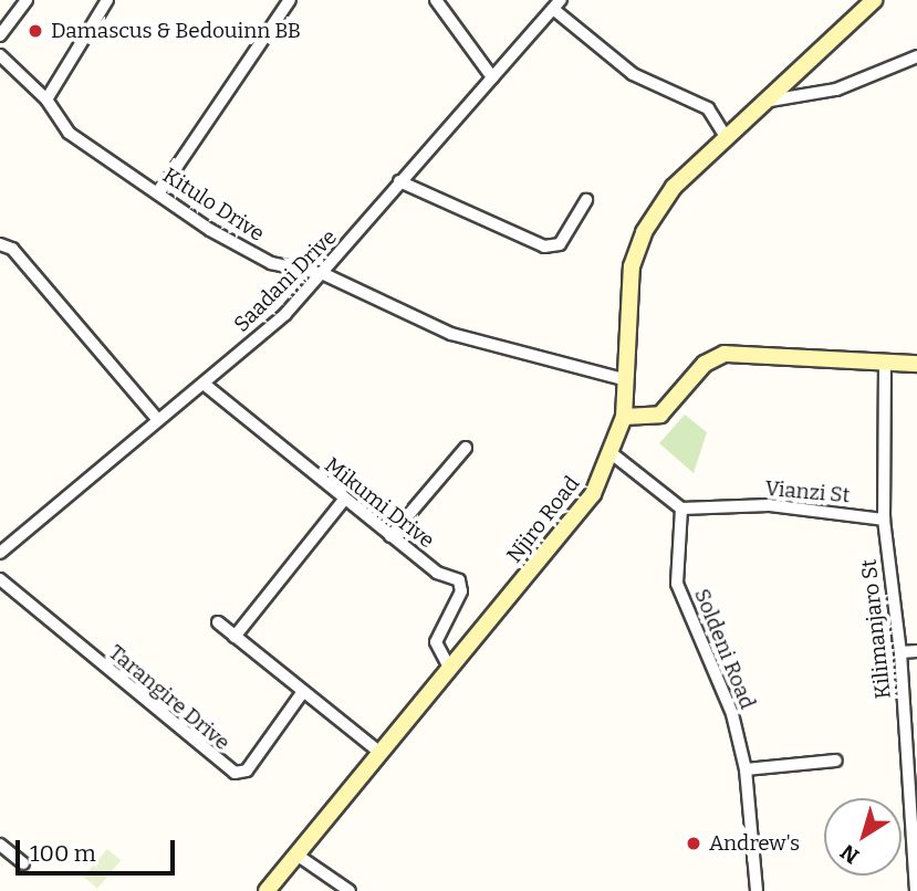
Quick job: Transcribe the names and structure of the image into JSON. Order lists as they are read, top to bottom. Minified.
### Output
{"streets":{"street":["Kitulo Drive","Saadani Drive","Vianzi St","Mikumi Drive","Njiro Road","Kilimanjaro St","Soldeni Road","Tarangire Drive"]},"crossings":[["Kitulo Drive","Saadani Drive"],["Kitulo Drive","Njiro Road"],["Saadani Drive","Mikumi Drive"],["Vianzi St","Kilimanjaro St"],["Vianzi St","Soldeni Road"],["Mikumi Drive","Njiro Road"]],"places":["Damascus & Bedouinn BB","Andrew's"],"scale_bar":"100 m","north":"bottom left"}
